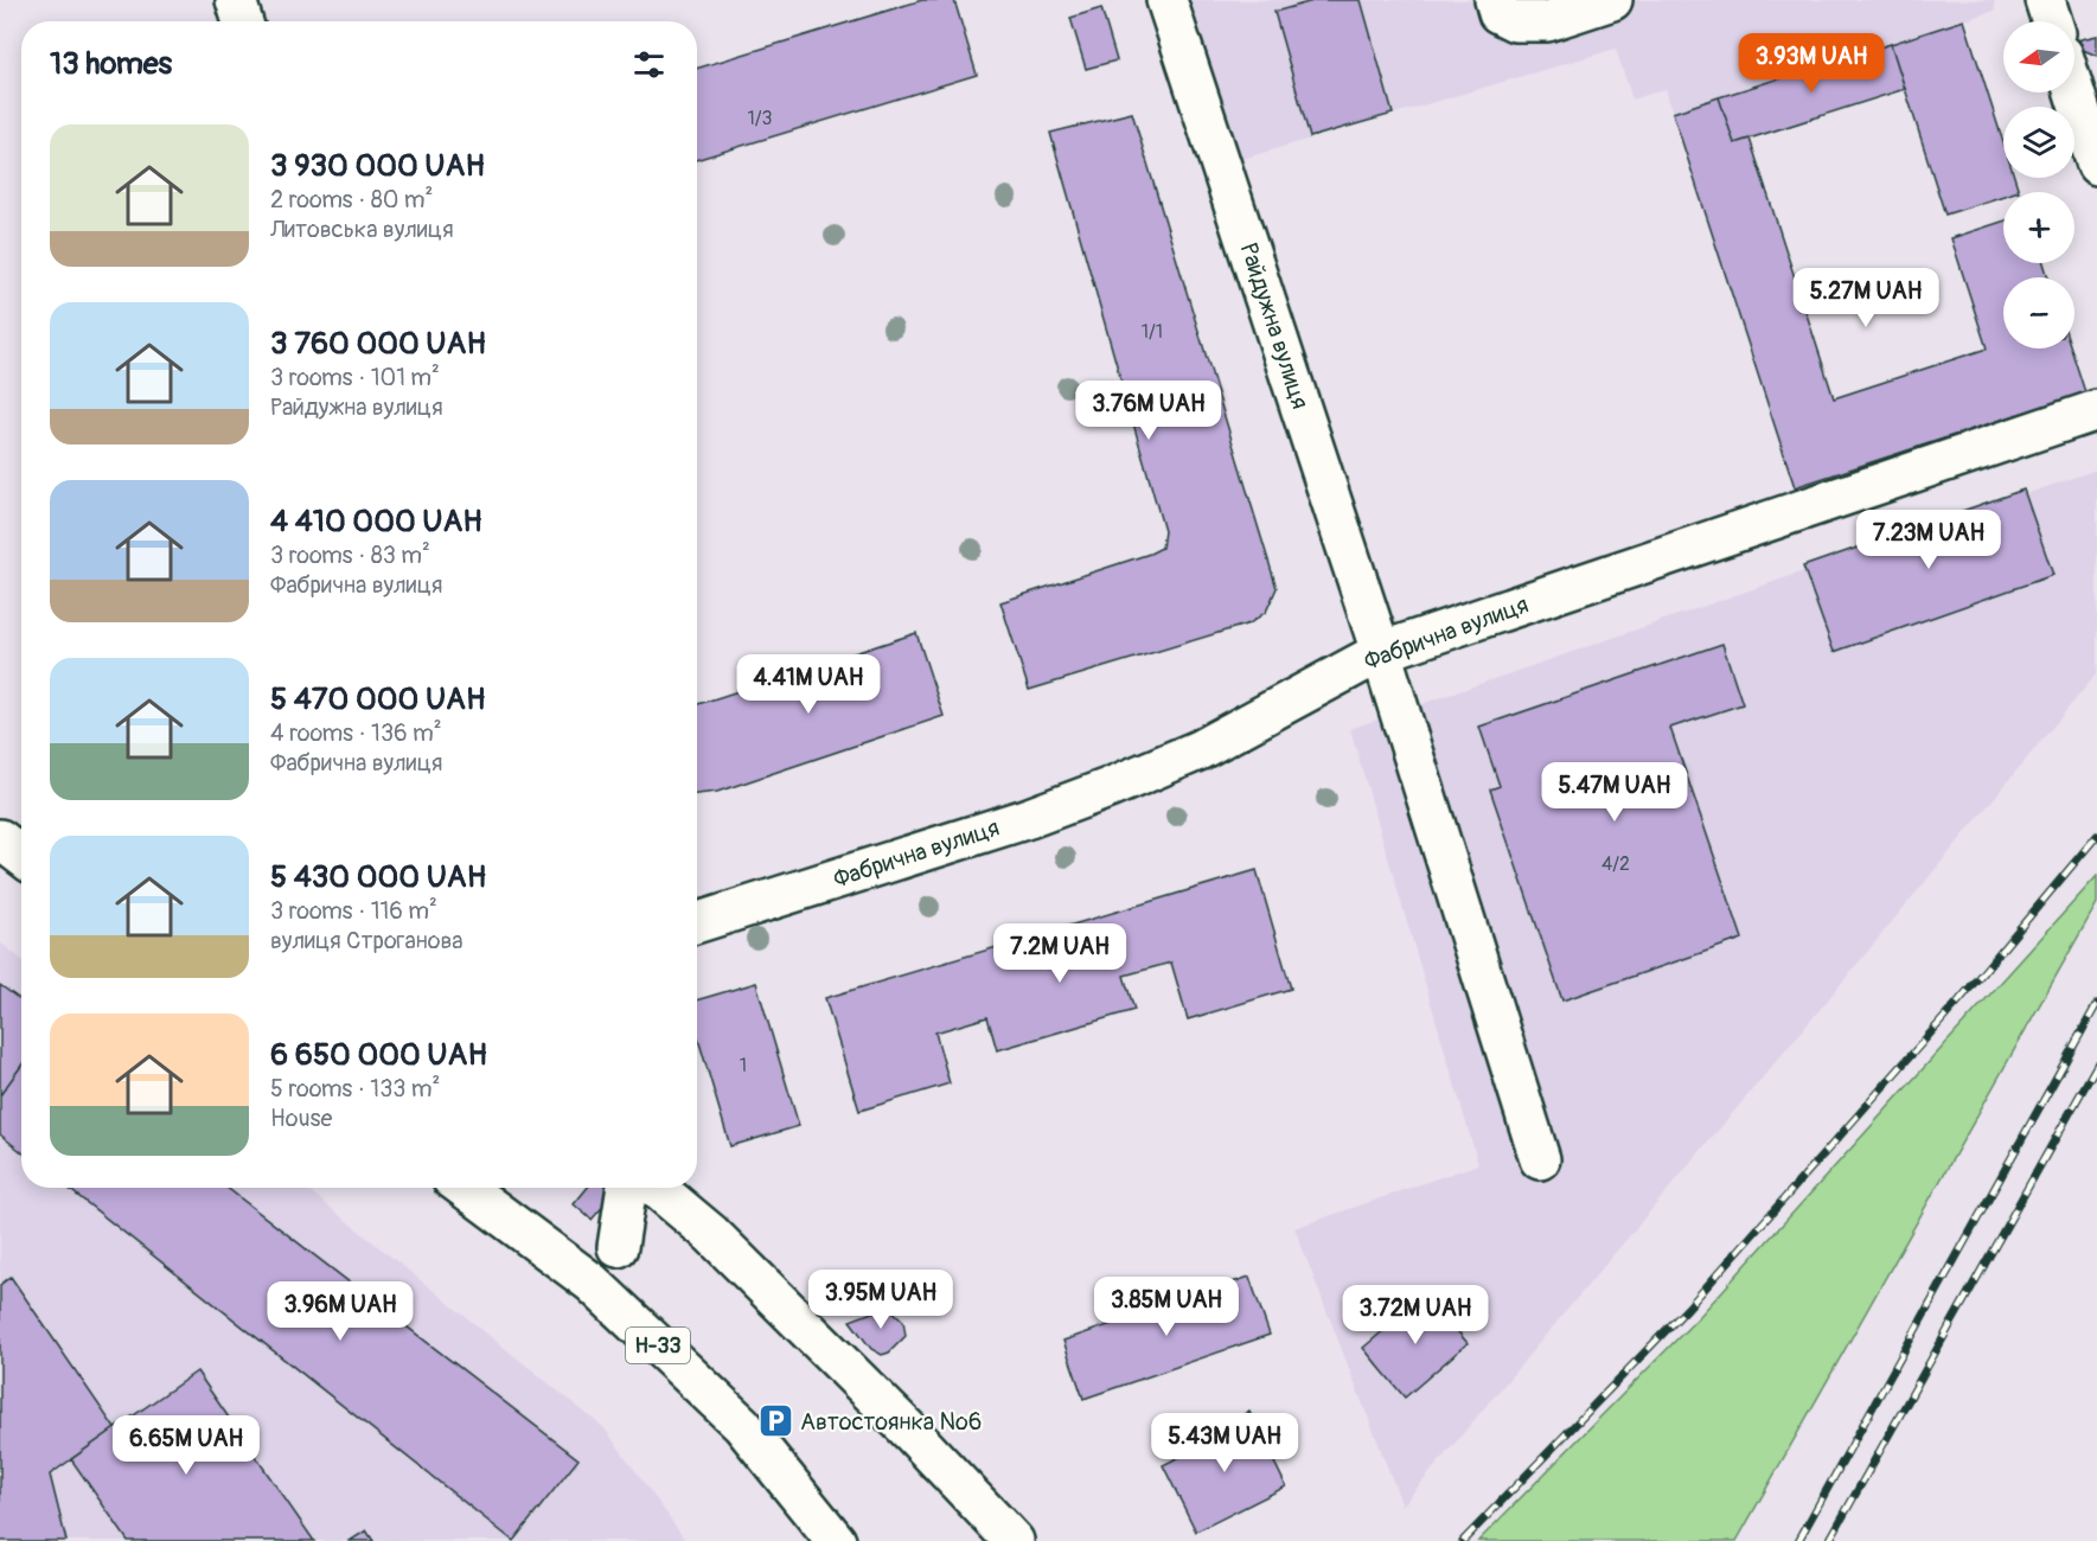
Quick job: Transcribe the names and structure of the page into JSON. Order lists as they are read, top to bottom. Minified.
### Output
{"streets":{"street":["Райдужна вулиця","Фабрична вулиця","Н-33"]},"crossings":[["Райдужна вулиця","Фабрична вулиця"]],"places":{"parking":["Автостоянка №6"]},"house_numbers":["1/3","1/1","4/2","1"],"north":"left","page":{"map_buttons":["+","−"],"heading":"13 homes","price":["3.93M UAH","5.27M UAH","3.76M UAH","7.23M UAH","4.41M UAH","5.47M UAH","7.2M UAH","3.95M UAH","3.85M UAH","3.96M UAH","3.72M UAH","5.43M UAH","6.65M UAH"],"list":[{"name":"3 930 000 UAH","note":"2 rooms · 80 m² · Литовська вулиця"},{"name":"3 760 000 UAH","note":"3 rooms · 101 m² · Райдужна вулиця"},{"name":"4 410 000 UAH","note":"3 rooms · 83 m² · Фабрична вулиця"},{"name":"5 470 000 UAH","note":"4 rooms · 136 m² · Фабрична вулиця"},{"name":"5 430 000 UAH","note":"3 rooms · 116 m² · вулиця Строганова"},{"name":"6 650 000 UAH","note":"5 rooms · 133 m² · House"}]}}
